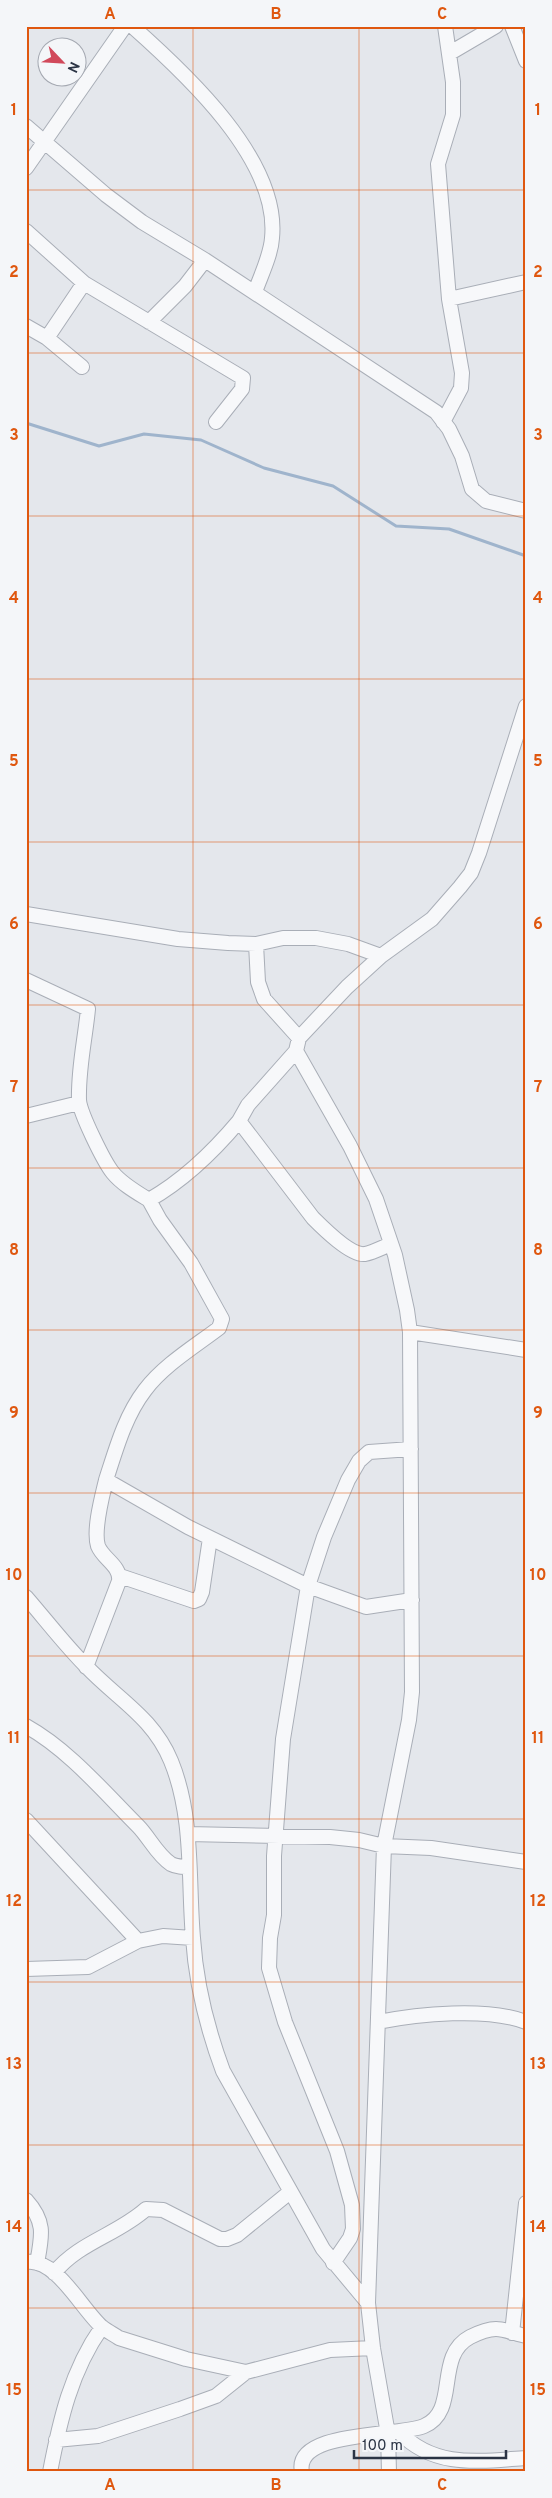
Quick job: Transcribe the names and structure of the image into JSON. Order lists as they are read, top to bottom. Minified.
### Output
{"scale_bar":"100 m","north":"bottom right","grid":{"columns":["A","B","C"],"rows":["1","2","3","4","5","6","7","8","9","10","11","12","13","14","15"]}}
